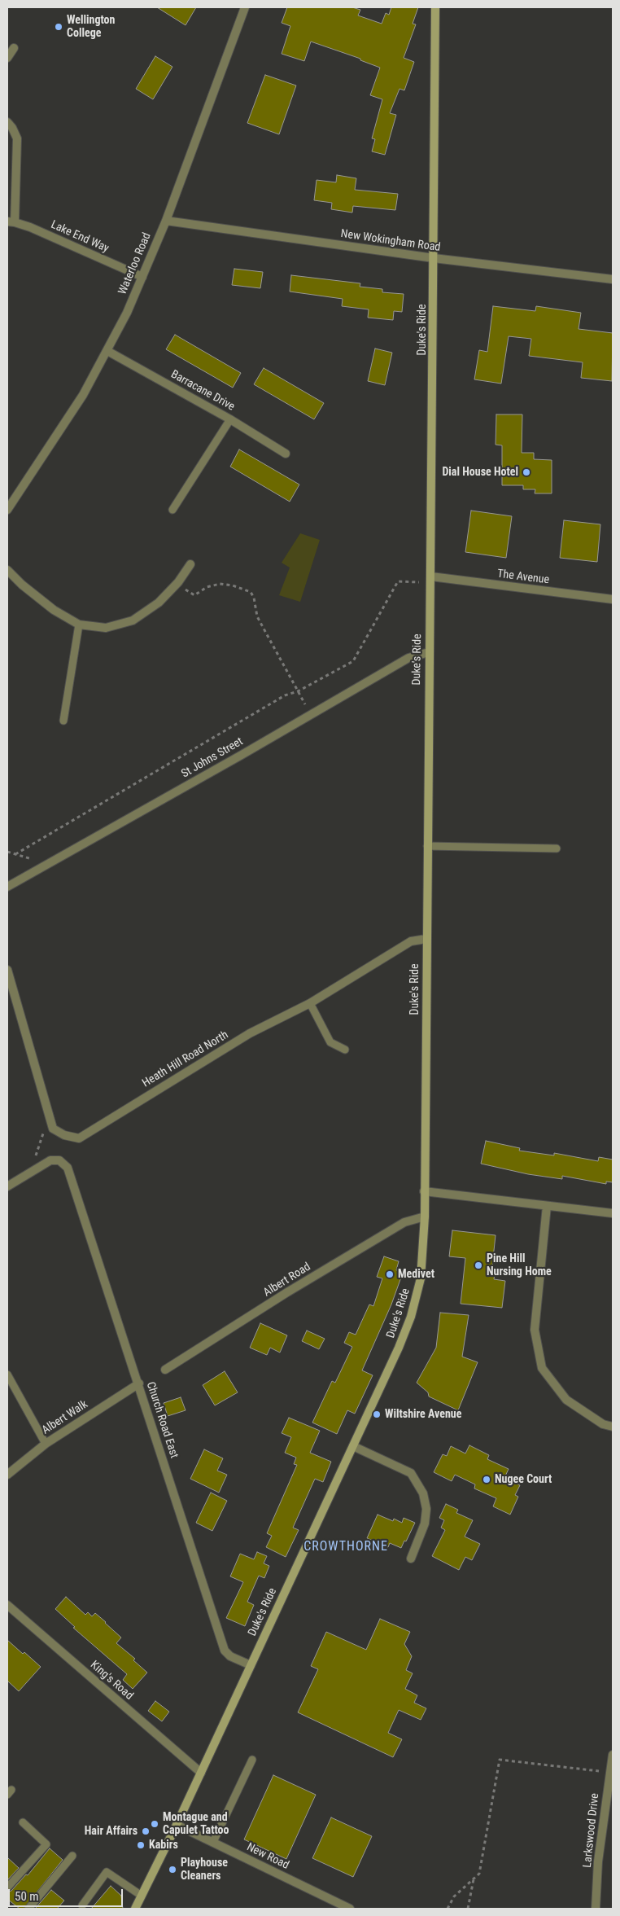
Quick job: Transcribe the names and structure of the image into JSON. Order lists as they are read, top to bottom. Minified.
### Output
{"streets":{"main road":["Duke's Ride"],"street":["Lake End Way","New Wokingham Road","Waterloo Road","Barracane Drive","The Avenue","St Johns Street","Heath Hill Road North","Albert Road","Albert Walk","Church Road East","King's Road","Larkswood Drive","New Road"]},"crossings":[["Lake End Way","Waterloo Road"],["New Wokingham Road","Waterloo Road"],["New Wokingham Road","Duke's Ride"],["Waterloo Road","Barracane Drive"],["Duke's Ride","The Avenue"],["Duke's Ride","St Johns Street"],["Duke's Ride","Heath Hill Road North"],["Duke's Ride","Albert Road"],["Duke's Ride","Church Road East"],["Duke's Ride","King's Road"],["Duke's Ride","New Road"],["Albert Walk","Church Road East"]],"districts":["CROWTHORNE"],"places":["Wellington College","Dial House Hotel","Pine Hill Nursing Home","Medivet","Wiltshire Avenue","Nugee Court","Montague and Capulet Tattoo","Hair Affairs","Kabirs","Playhouse Cleaners"],"scale_bar":"50 m"}
